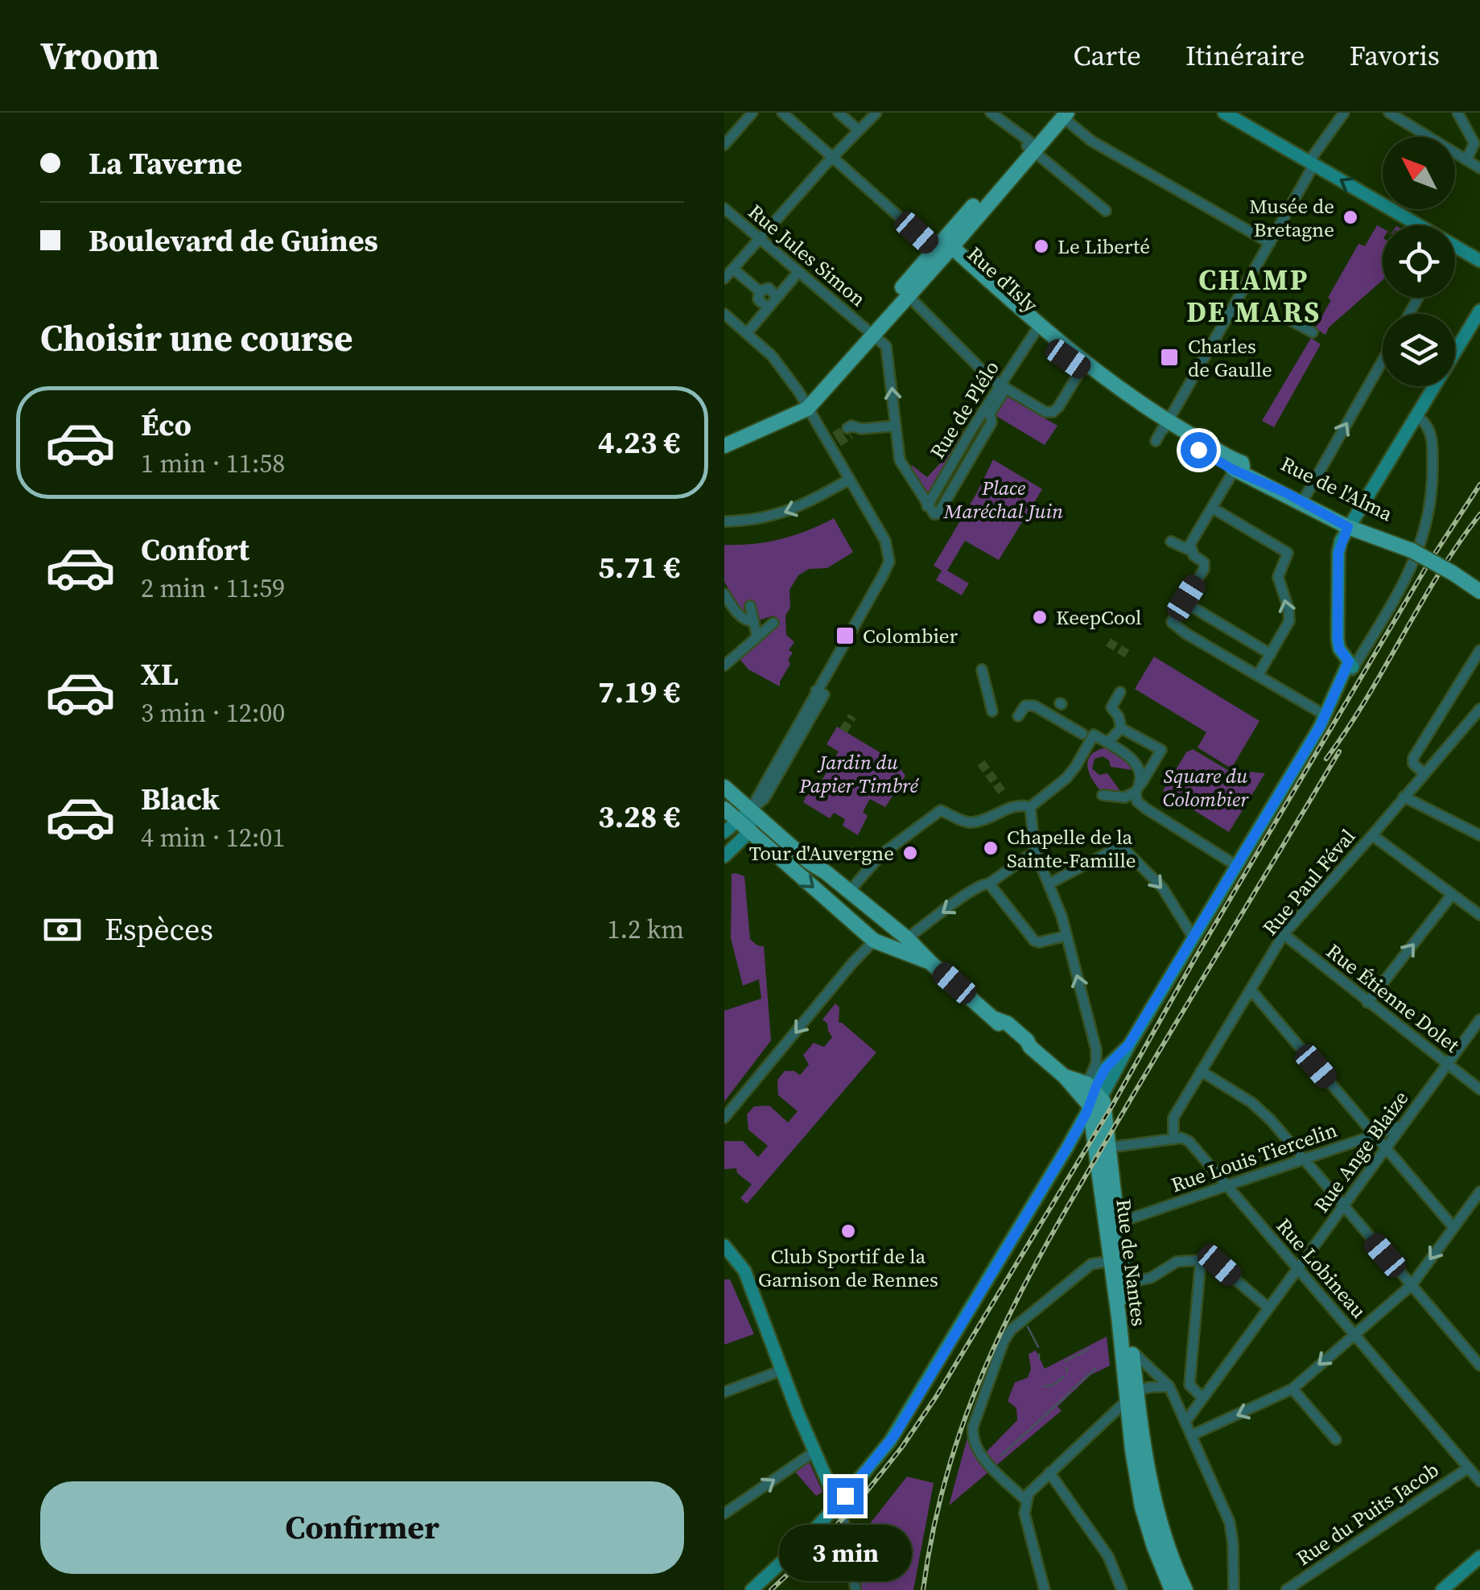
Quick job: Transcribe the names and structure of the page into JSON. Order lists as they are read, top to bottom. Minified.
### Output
{"streets":{"main road":["Rue d'Isly","Rue de l'Alma","Rue de Nantes"],"street":["Rue Jules Simon","Rue de Plélo","Rue Paul Féval","Rue Étienne Dolet","Rue Ange Blaize","Rue Louis Tiercelin","Rue Lobineau","Rue du Puits Jacob"]},"crossings":[["Rue d'Isly","Rue de Plélo"],["Rue d'Isly","Rue de l'Alma"],["Rue Paul Féval","Rue Étienne Dolet"],["Rue Paul Féval","Rue Lobineau"],["Rue Étienne Dolet","Rue Ange Blaize"],["Rue Ange Blaize","Rue Louis Tiercelin"],["Rue Ange Blaize","Rue de Nantes"],["Rue Ange Blaize","Rue Lobineau"],["Rue Louis Tiercelin","Rue de Nantes"],["Rue Louis Tiercelin","Rue Lobineau"],["Rue Lobineau","Rue du Puits Jacob"]],"districts":["CHAMP DE MARS"],"parks":["Place Maréchal Juin","Jardin du Papier Timbré","Square du Colombier"],"places":{"other":["Musée de Bretagne","Le Liberté","KeepCool","Chapelle de la Sainte-Famille","Tour d'Auvergne","Club Sportif de la Garnison de Rennes"],"transit":["Charles de Gaulle","Colombier"]},"north":"top left","page":{"header":"Vroom","nav":["Carte","Itinéraire","Favoris"],"banner":["La Taverne","Boulevard de Guines"],"heading":"Choisir une course","list":[{"name":"Éco","note":"1 min · 11:58","value":"4.23 €"},{"name":"Confort","note":"2 min · 11:59","value":"5.71 €"},{"name":"XL","note":"3 min · 12:00","value":"7.19 €"},{"name":"Black","note":"4 min · 12:01","value":"3.28 €"}],"pay":["Espèces","1.2 km"],"buttons":"Confirmer","bubble":"3 min"}}
